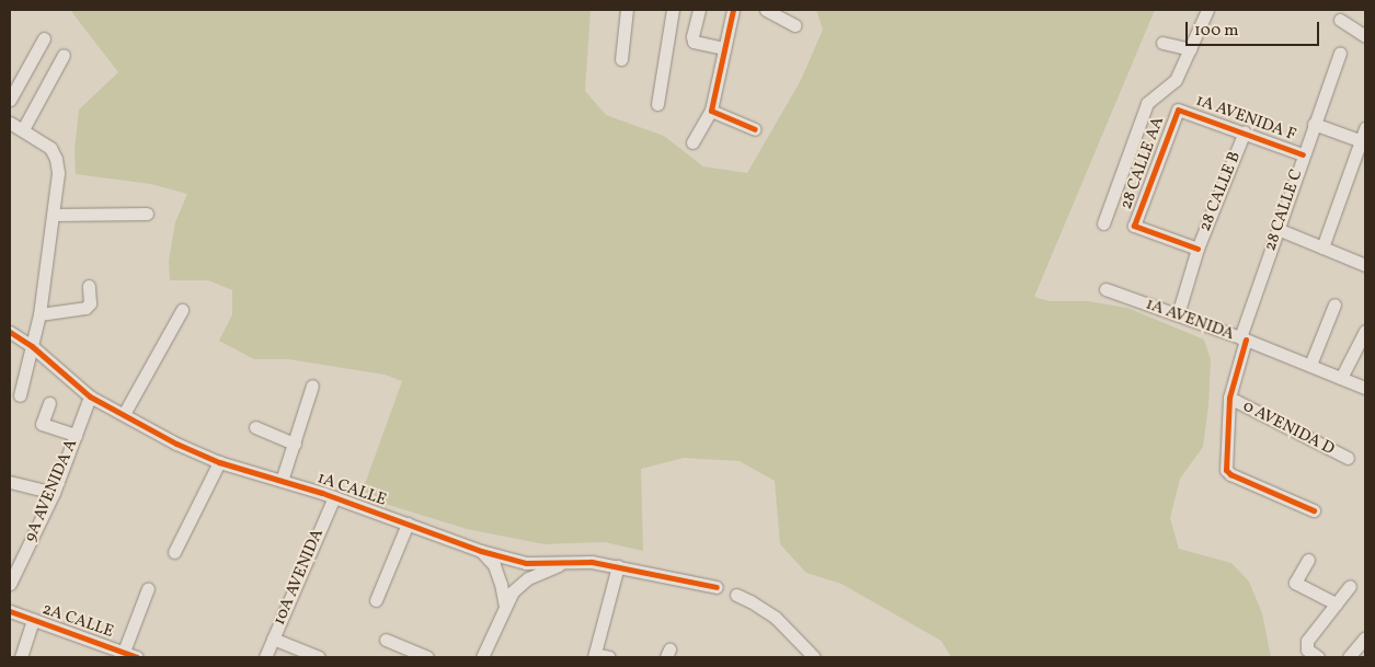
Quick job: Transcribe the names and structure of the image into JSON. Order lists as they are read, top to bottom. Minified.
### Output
{"streets":{"street":["1A AVENIDA F","28 CALLE AA","28 CALLE B","28 CALLE C","1A AVENIDA","0 AVENIDA D","1A CALLE","9A AVENIDA A","10A AVENIDA","2A CALLE"]},"crossings":[["1A AVENIDA F","28 CALLE AA"],["1A AVENIDA F","28 CALLE B"],["1A AVENIDA F","28 CALLE C"],["28 CALLE AA","28 CALLE B"],["28 CALLE B","1A AVENIDA"],["28 CALLE C","1A AVENIDA"],["28 CALLE C","0 AVENIDA D"],["1A CALLE","9A AVENIDA A"],["1A CALLE","10A AVENIDA"]],"scale_bar":"100 m"}
